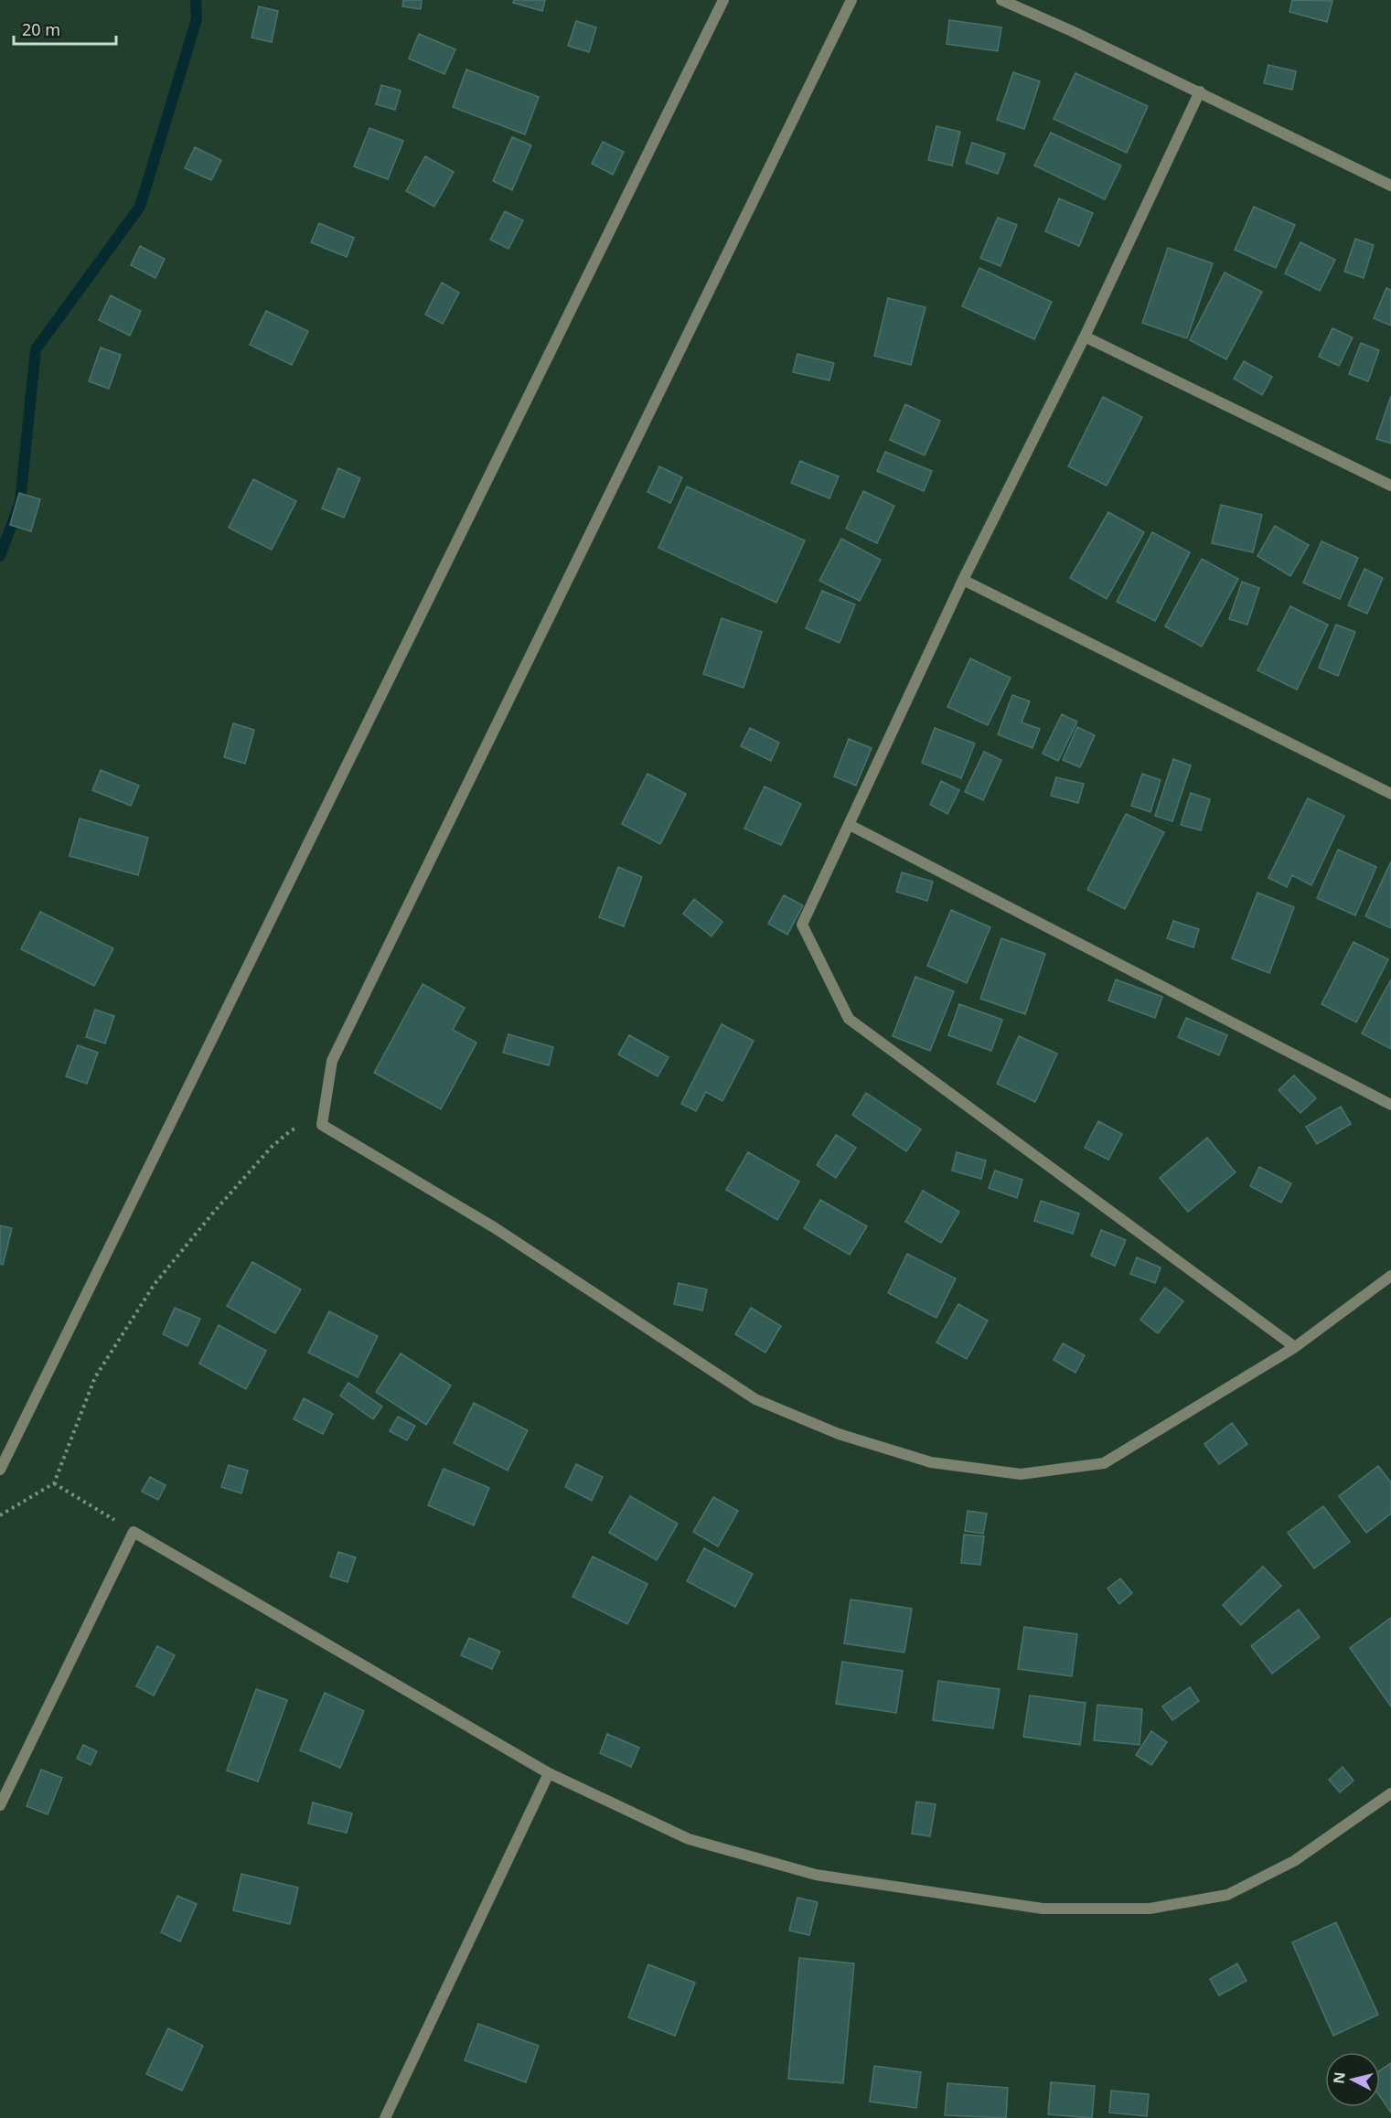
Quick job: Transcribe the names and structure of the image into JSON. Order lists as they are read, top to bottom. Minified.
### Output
{"scale_bar":"20 m","north":"left"}
